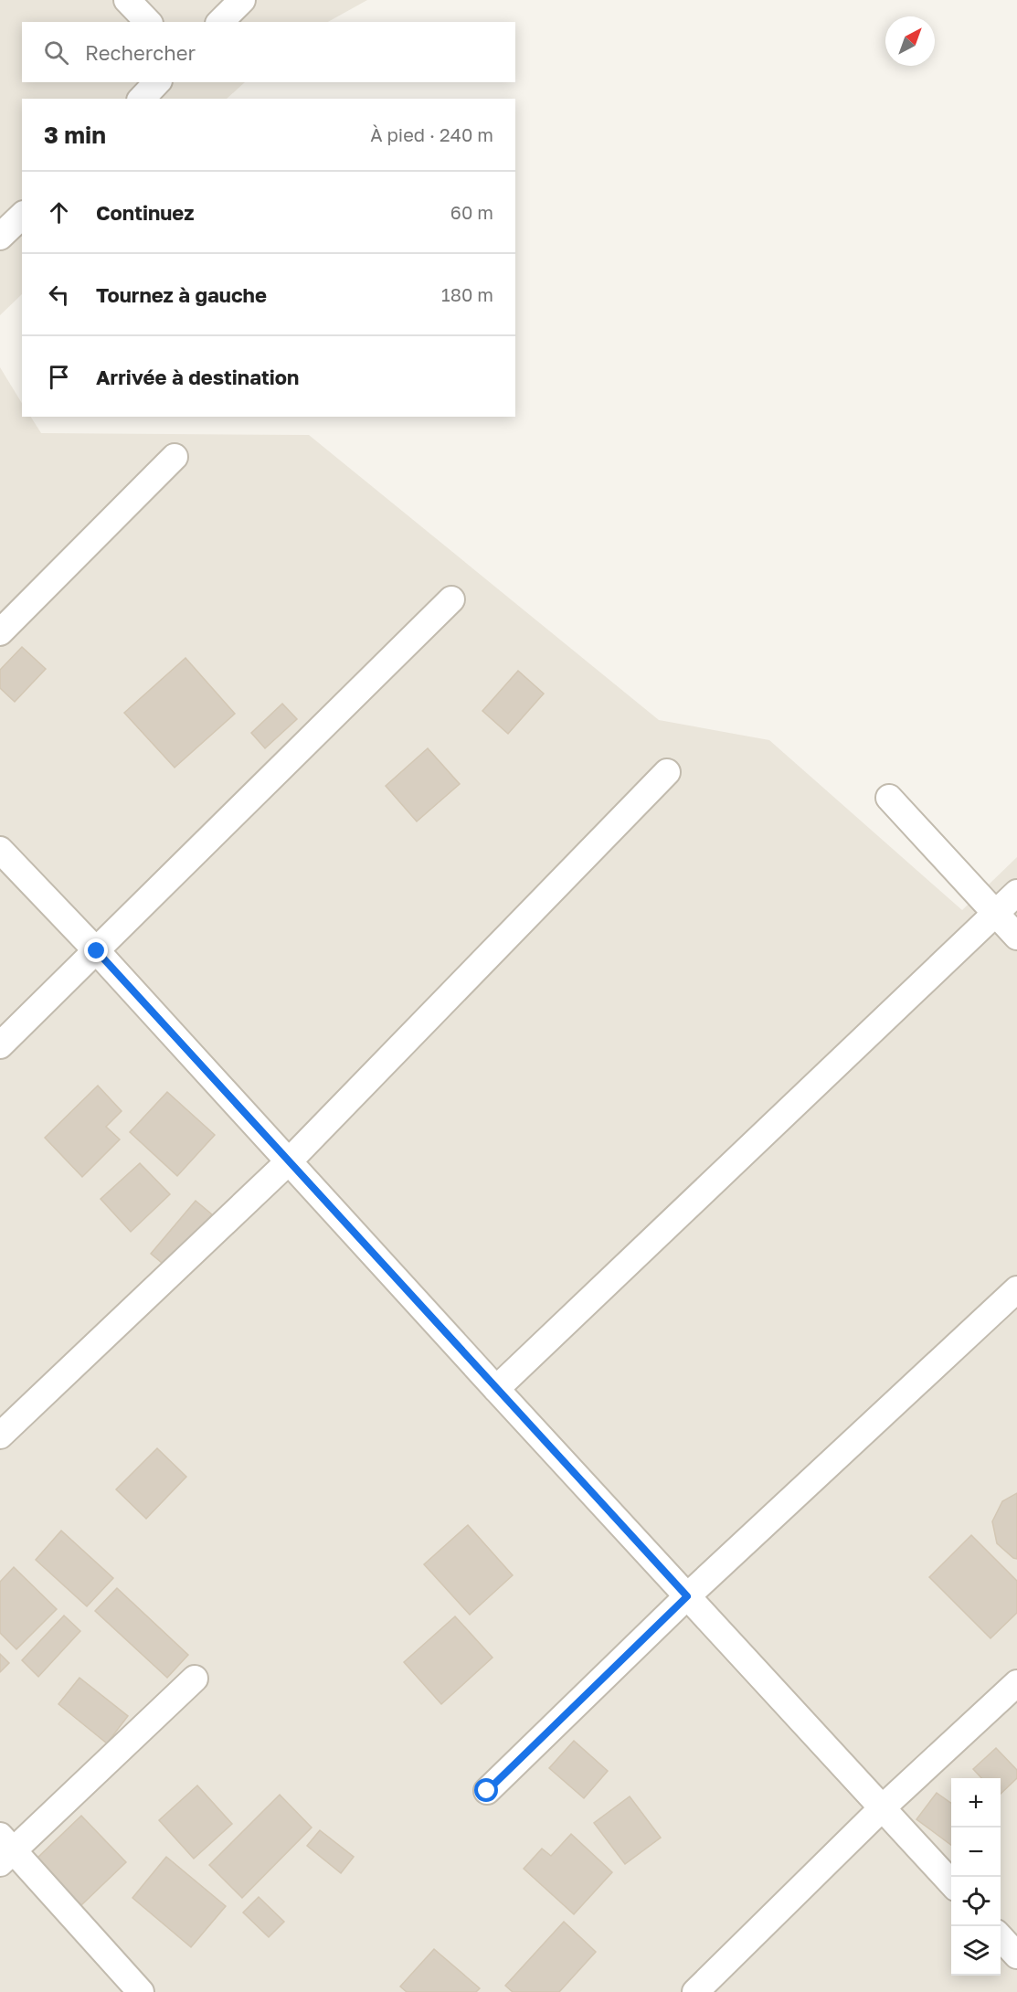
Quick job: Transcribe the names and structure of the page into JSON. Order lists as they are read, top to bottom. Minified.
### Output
{"north":"top right","page":{"search":"Rechercher","heading":["3 min","À pied · 240 m"],"list":[["Continuez","60 m"],["Tournez à gauche","180 m"],"Arrivée à destination"],"map_buttons":["+","−"]}}
